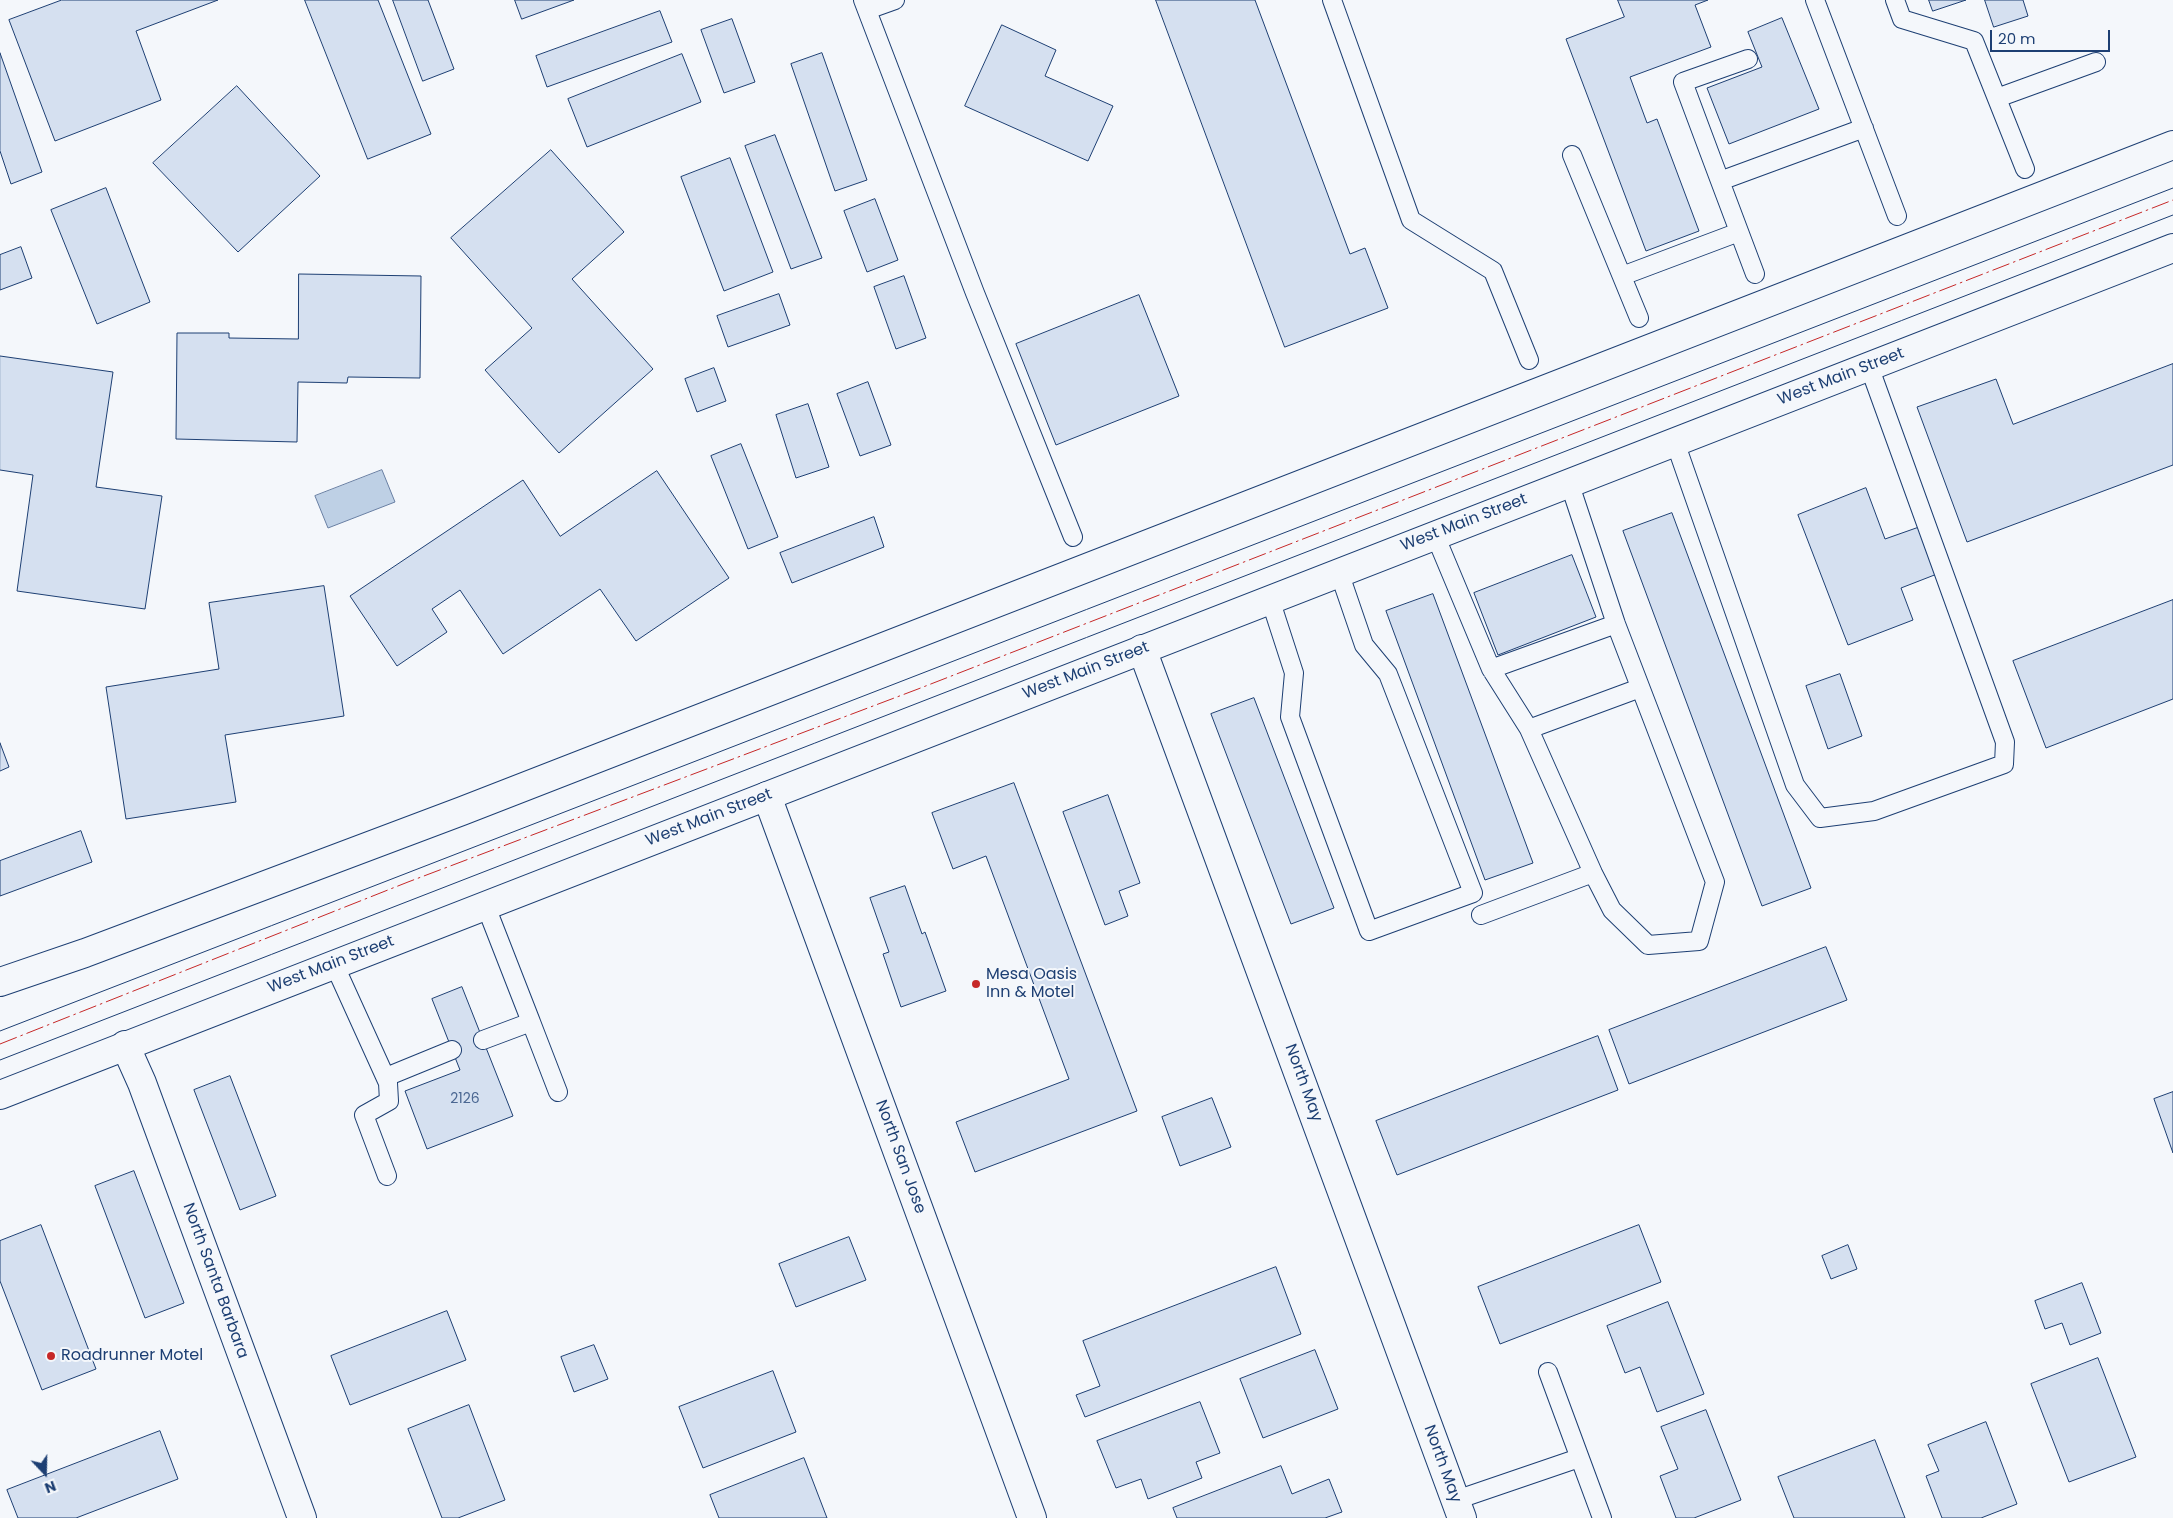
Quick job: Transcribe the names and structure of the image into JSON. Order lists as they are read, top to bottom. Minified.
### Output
{"streets":{"main road":["West Main Street","North May","North San Jose","North Santa Barbara"]},"crossings":[["West Main Street","North May"],["West Main Street","North San Jose"],["West Main Street","North Santa Barbara"]],"places":["Mesa Oasis Inn & Motel","Roadrunner Motel"],"house_numbers":["2126"],"scale_bar":"20 m","north":"bottom"}
